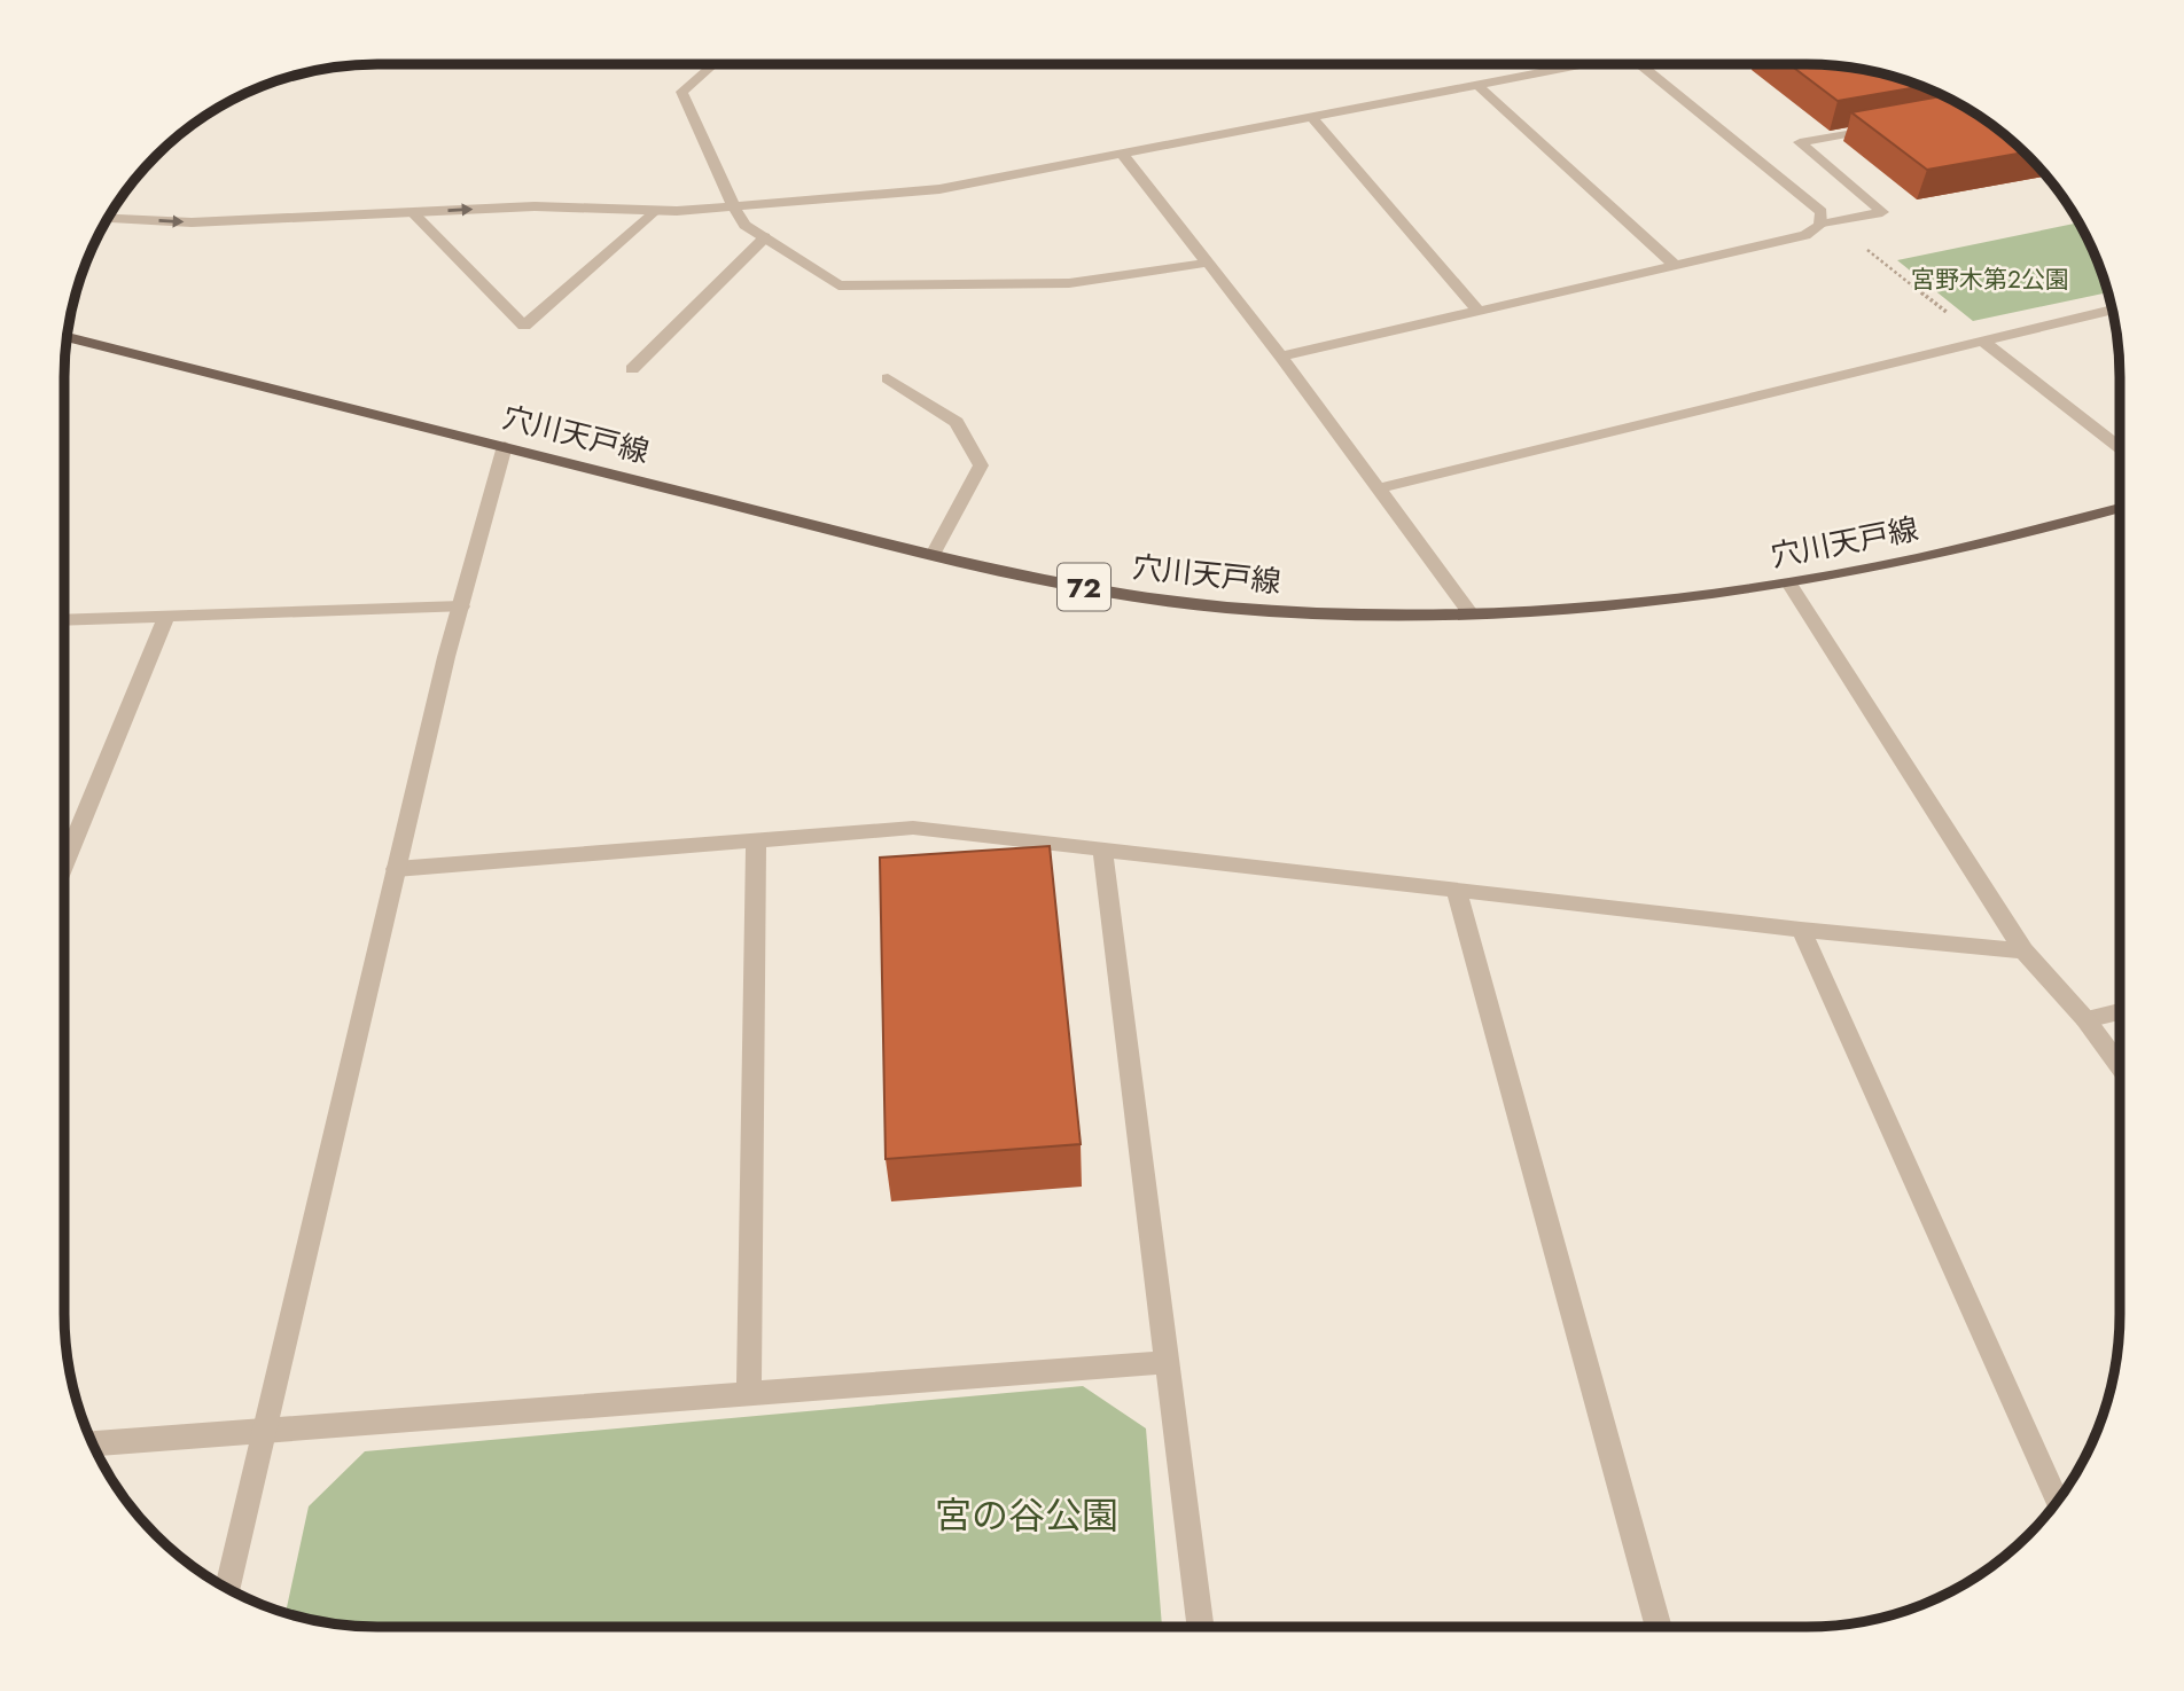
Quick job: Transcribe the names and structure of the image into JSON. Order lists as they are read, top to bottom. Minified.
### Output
{"streets":{"main road":["穴川天戸線","72"]},"parks":["宮野木第2公園","宮の谷公園"]}
